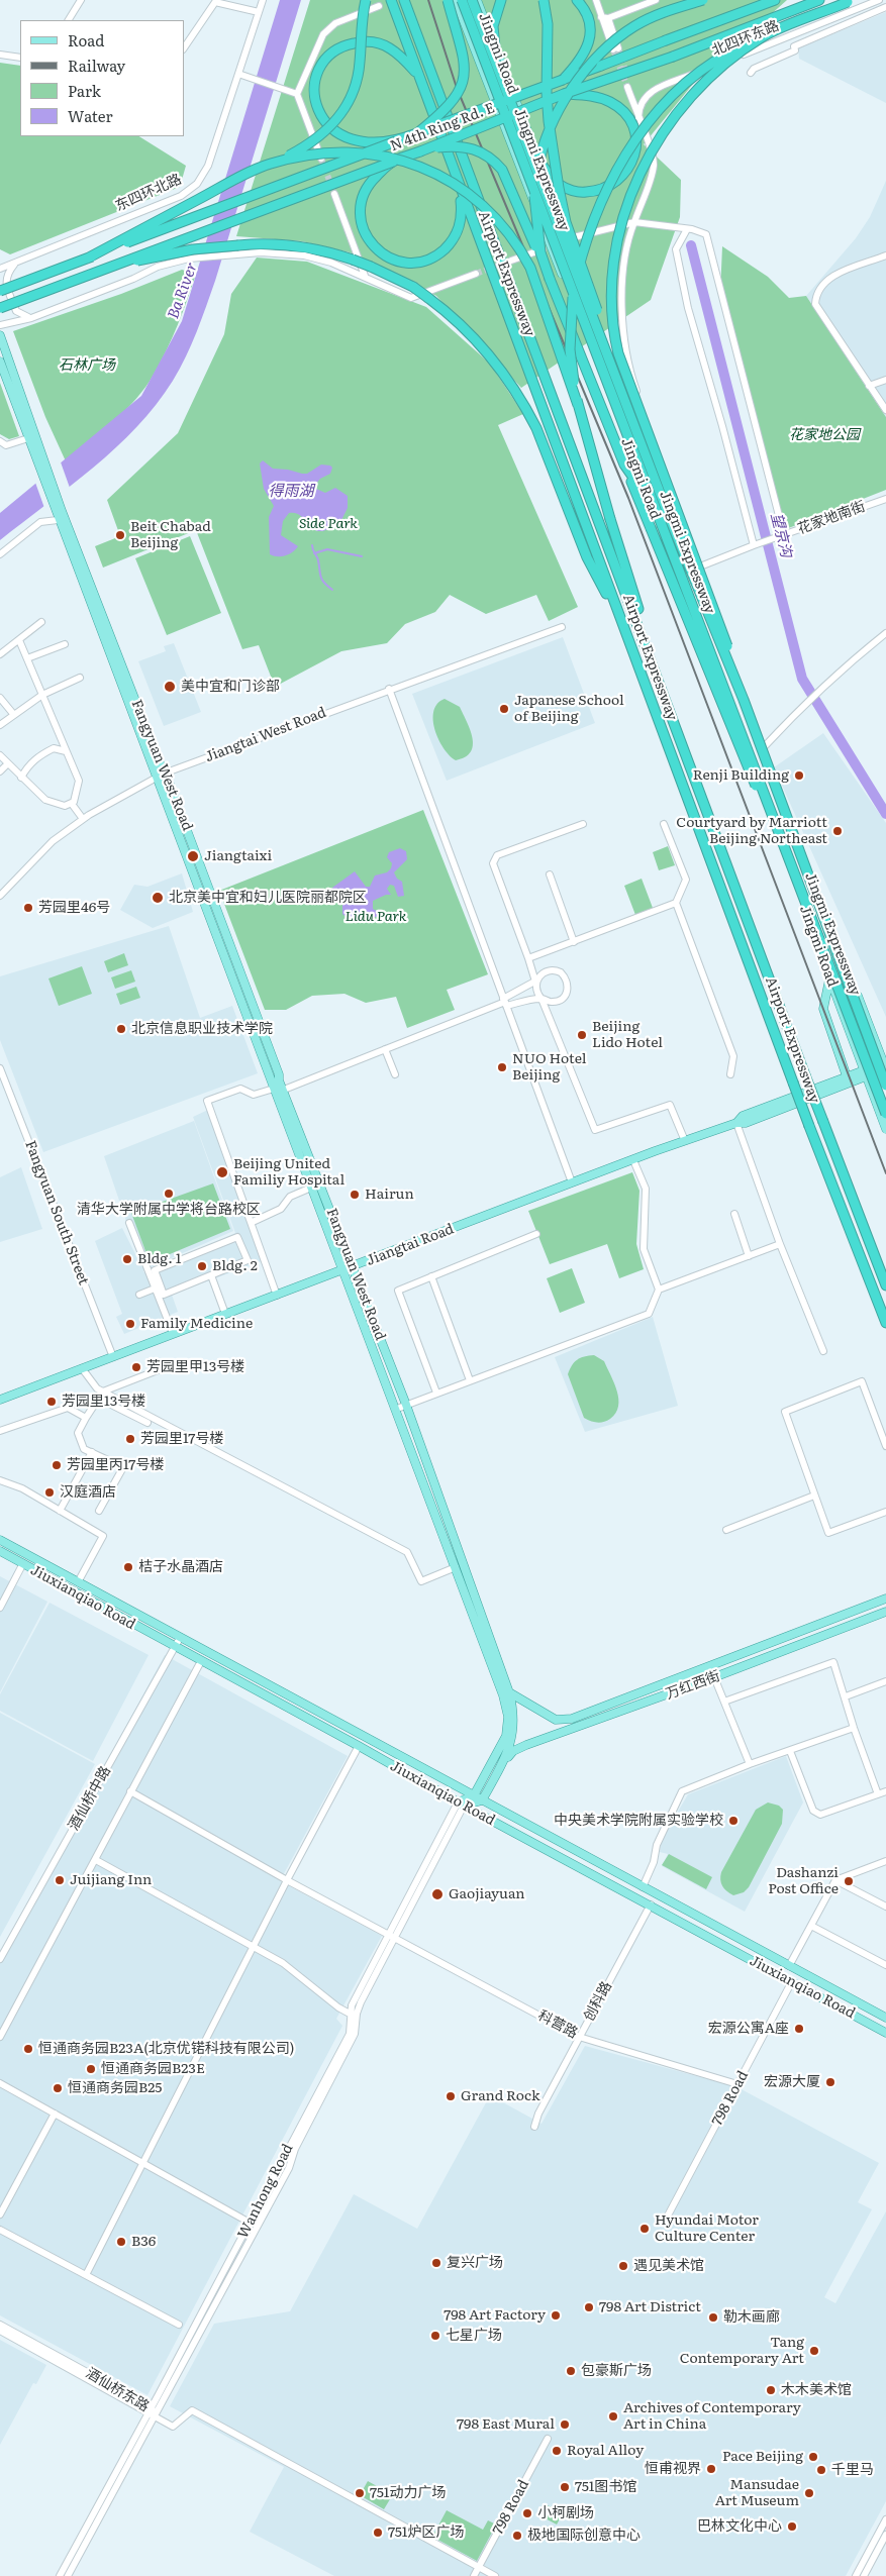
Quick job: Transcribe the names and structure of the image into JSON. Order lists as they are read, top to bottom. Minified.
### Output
{"streets":{"highway":["N 4th Ring Rd. E","Jingmi Expressway","Airport Expressway"],"main road":["Jingmi Road","Fangyuan West Road","Jiangtai Road","Jiuxianqiao Road","万红西街"],"street":["北四环东路","东四环北路","花家地南街","Jiangtai West Road","Fangyuan South Street","酒仙桥中路","创科路","科营路","798 Road","Wanhong Road","酒仙桥东路"]},"crossings":[["Jingmi Road","花家地南街"],["Jingmi Road","Jiangtai Road"],["Jiangtai West Road","Fangyuan West Road"],["Fangyuan West Road","Jiangtai Road"],["Fangyuan West Road","Jiuxianqiao Road"],["Fangyuan West Road","万红西街"],["Fangyuan South Street","Jiangtai Road"],["Jiuxianqiao Road","酒仙桥中路"],["Jiuxianqiao Road","创科路"],["Jiuxianqiao Road","798 Road"],["Jiuxianqiao Road","Wanhong Road"],["创科路","科营路"],["科营路","798 Road"],["科营路","Wanhong Road"],["Wanhong Road","酒仙桥东路"]],"water":["Ba River","得雨湖","望京沟"],"parks":["石林广场","花家地公园","Side Park","Lidu Park"],"places":["Beit Chabad Beijing","美中宜和门诊部","Japanese School of Beijing","Renji Building","Courtyard by Marriott Beijing Northeast","Jiangtaixi","北京美中宜和妇儿医院丽都院区","芳园里46号","北京信息职业技术学院","Beijing Lido Hotel","NUO Hotel Beijing","Beijing United Familiy Hospital","清华大学附属中学将台路校区","Hairun","Bldg. 1","Bldg. 2","Family Medicine","芳园里甲13号楼","芳园里13号楼","芳园里17号楼","芳园里丙17号楼","汉庭酒店","桔子水晶酒店","中央美术学院附属实验学校","Juijiang Inn","Dashanzi Post Office","Gaojiayuan","宏源公寓A座","恒通商务园B23A(北京优锘科技有限公司)","恒通商务园B23E","宏源大厦","恒通商务园B25","Grand Rock","Hyundai Motor Culture Center","B36","复兴广场","遇见美术馆","798 Art District","798 Art Factory","勒木画廊","七星广场","Tang Contemporary Art","包豪斯广场","木木美术馆","Archives of Contemporary Art in China","798 East Mural","Royal Alloy","Pace Beijing","恒甫视界","千里马","751图书馆","751动力广场","Mansudae Art Museum","小柯剧场","巴林文化中心","751炉区广场","极地国际创意中心"],"legend":["Road","Railway","Park","Water"]}
